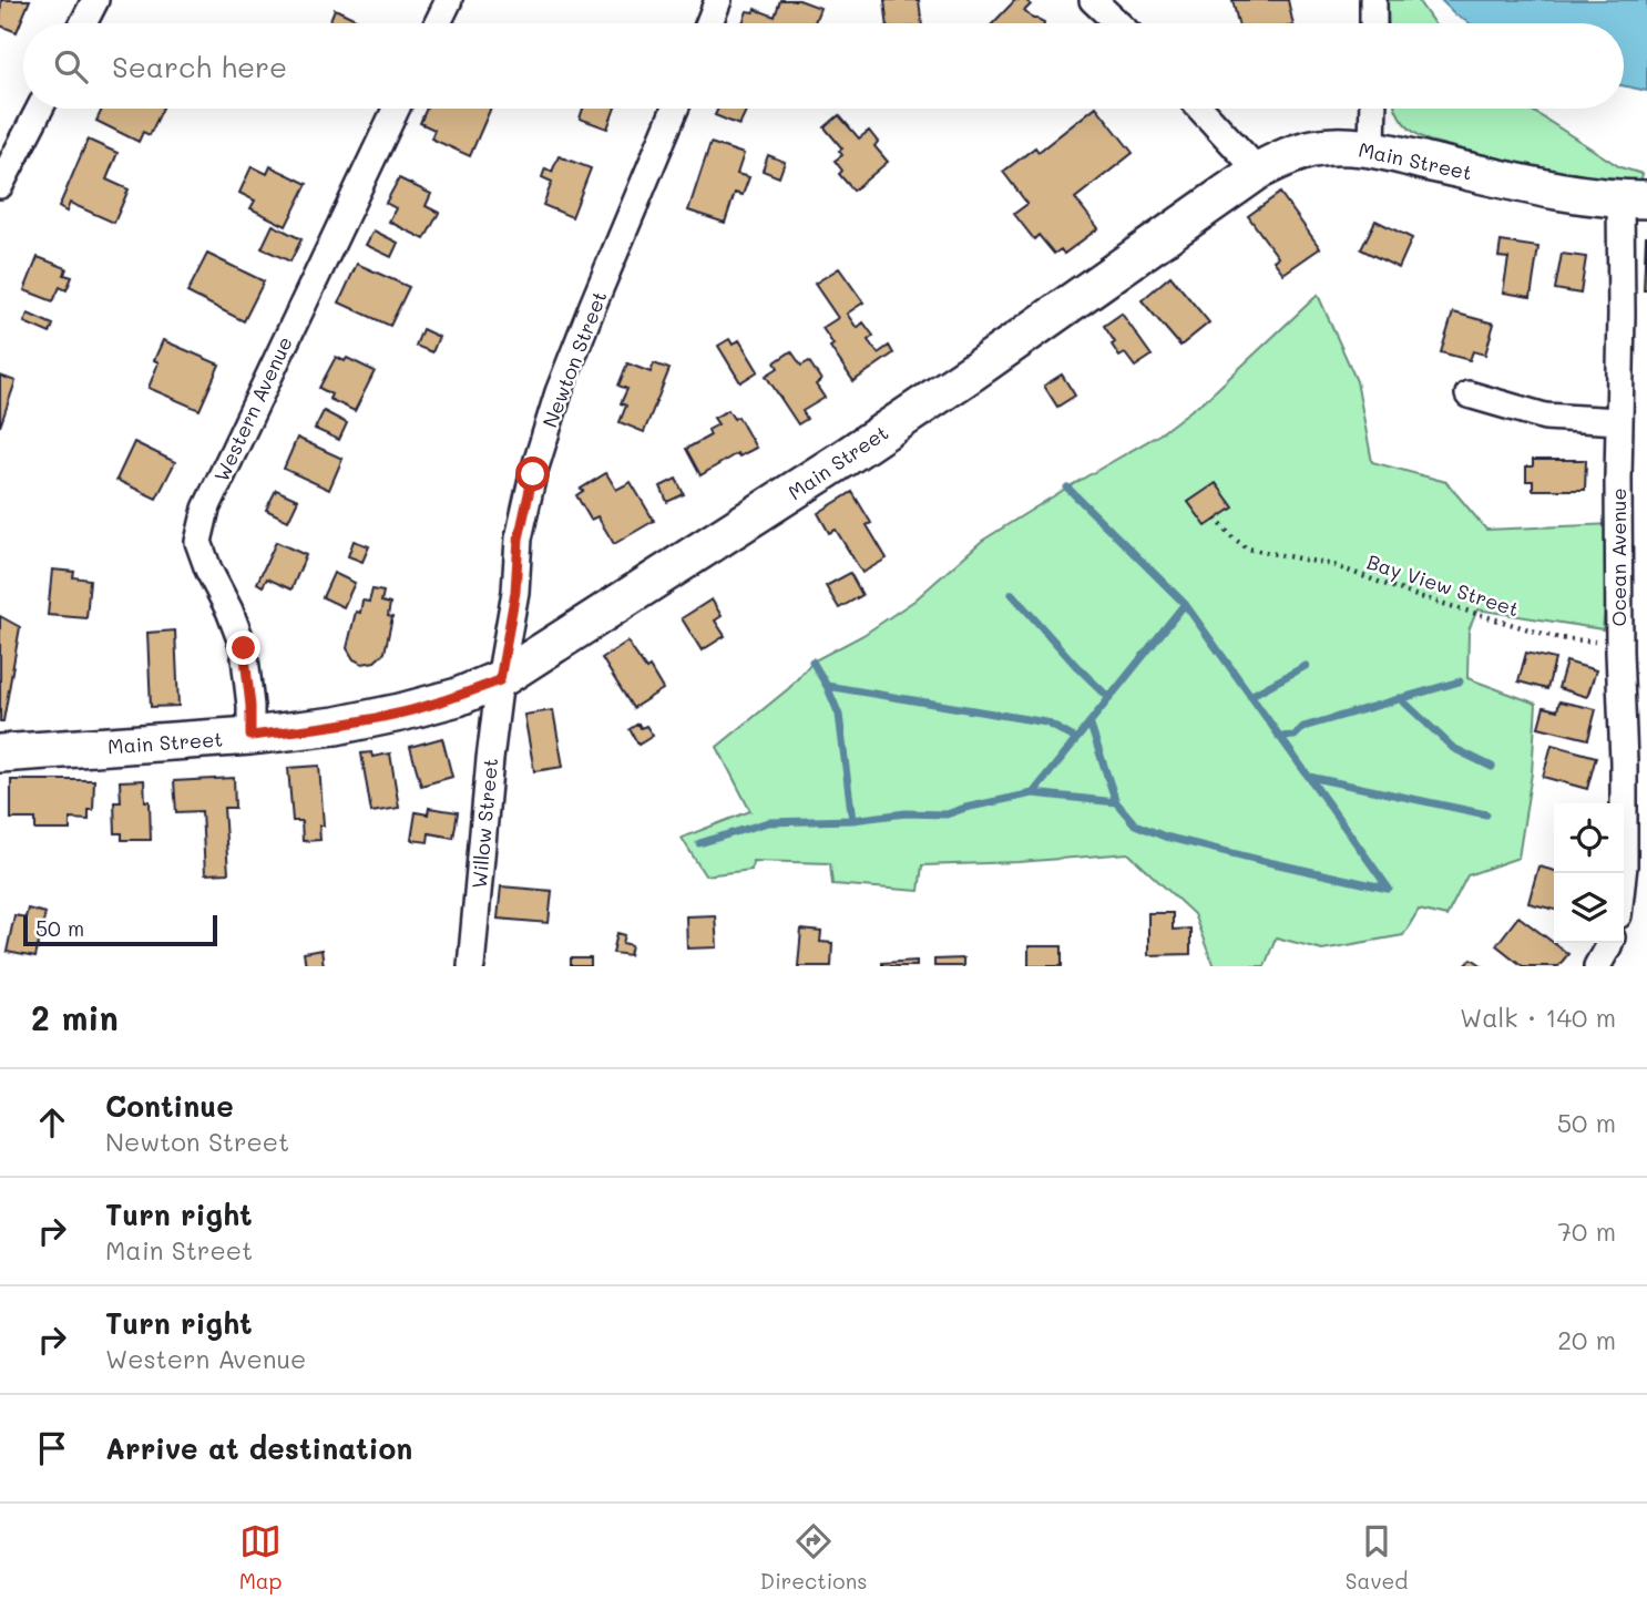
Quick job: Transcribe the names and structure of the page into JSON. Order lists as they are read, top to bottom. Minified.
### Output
{"streets":{"main road":["Main Street"],"street":["Newton Street","Western Avenue","Ocean Avenue","Willow Street"],"path":["Bay View Street"]},"crossings":[["Main Street","Newton Street"],["Main Street","Western Avenue"],["Main Street","Ocean Avenue"],["Main Street","Willow Street"],["Newton Street","Willow Street"],["Ocean Avenue","Bay View Street"]],"scale_bar":"50 m","page":{"search":"Search here","scale":"50 m","heading":["2 min","Walk · 140 m"],"list":[["Continue","Newton Street","50 m"],["Turn right","Main Street","70 m"],["Turn right","Western Avenue","20 m"],"Arrive at destination"],"nav":["Map","Directions","Saved"]}}
